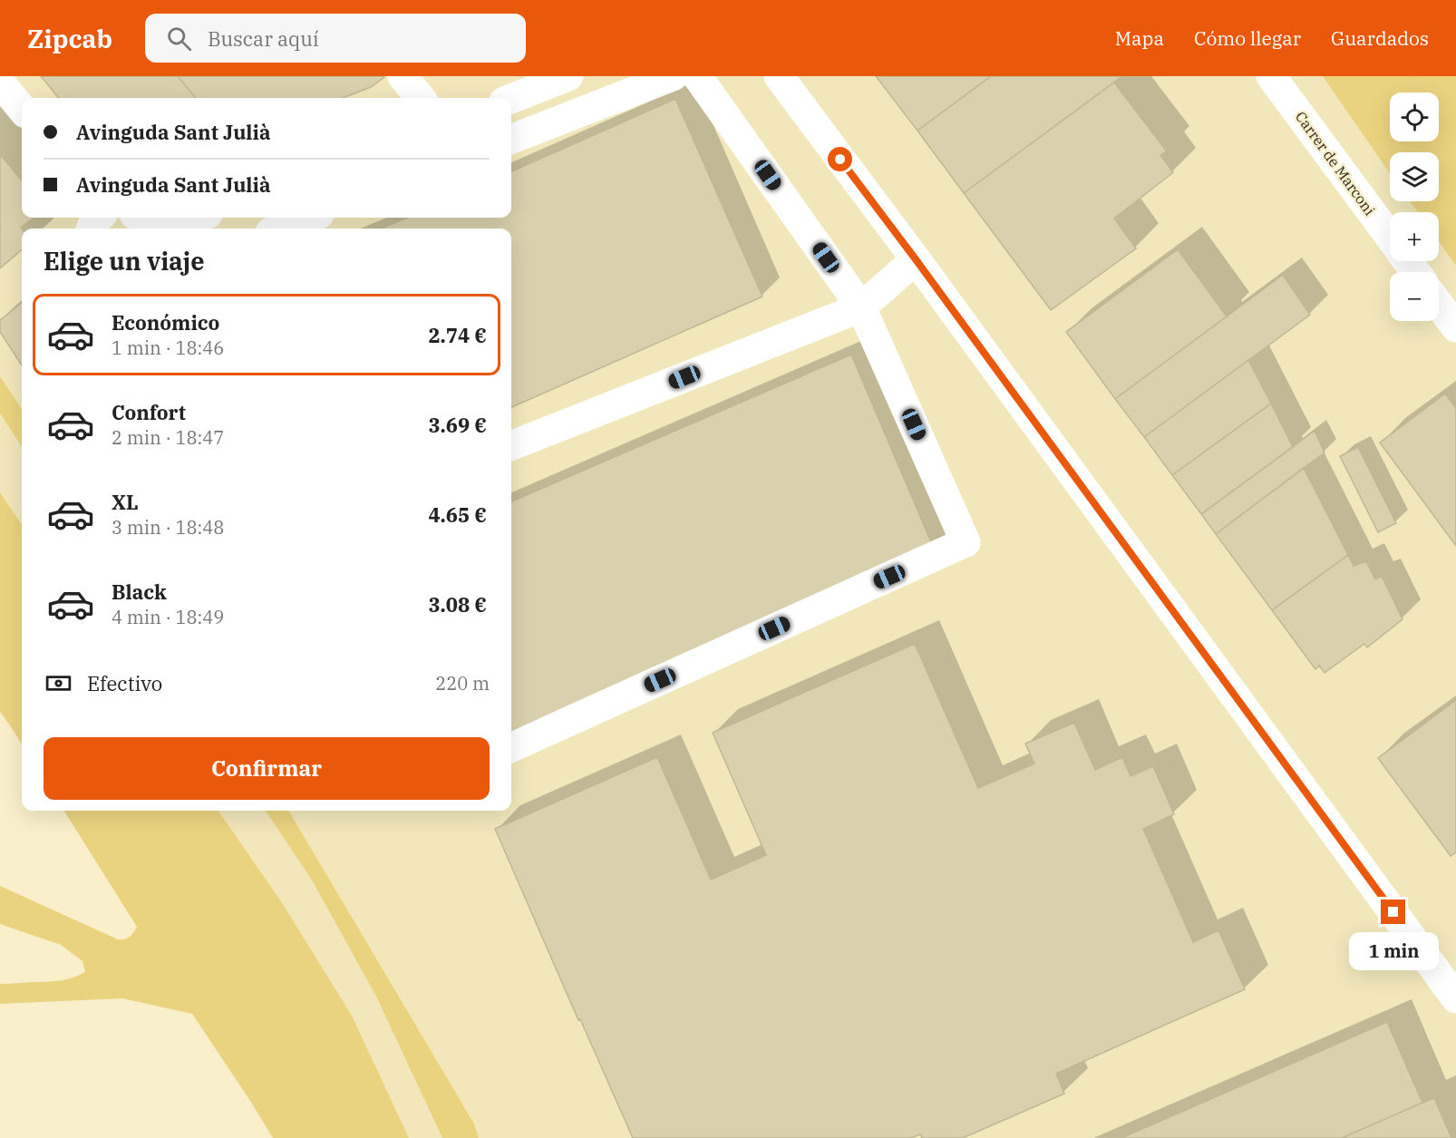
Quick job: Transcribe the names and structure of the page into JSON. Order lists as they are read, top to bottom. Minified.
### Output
{"streets":{"street":["Carrer de Marconi"]},"page":{"header":"Zipcab","search":"Buscar aquí","nav":["Mapa","Cómo llegar","Guardados"],"map_buttons":["+","−"],"banner":["Avinguda Sant Julià","Avinguda Sant Julià"],"heading":"Elige un viaje","list":[{"name":"Económico","note":"1 min · 18:46","value":"2.74 €"},{"name":"Confort","note":"2 min · 18:47","value":"3.69 €"},{"name":"XL","note":"3 min · 18:48","value":"4.65 €"},{"name":"Black","note":"4 min · 18:49","value":"3.08 €"}],"pay":["Efectivo","220 m"],"buttons":"Confirmar","bubble":"1 min"}}
